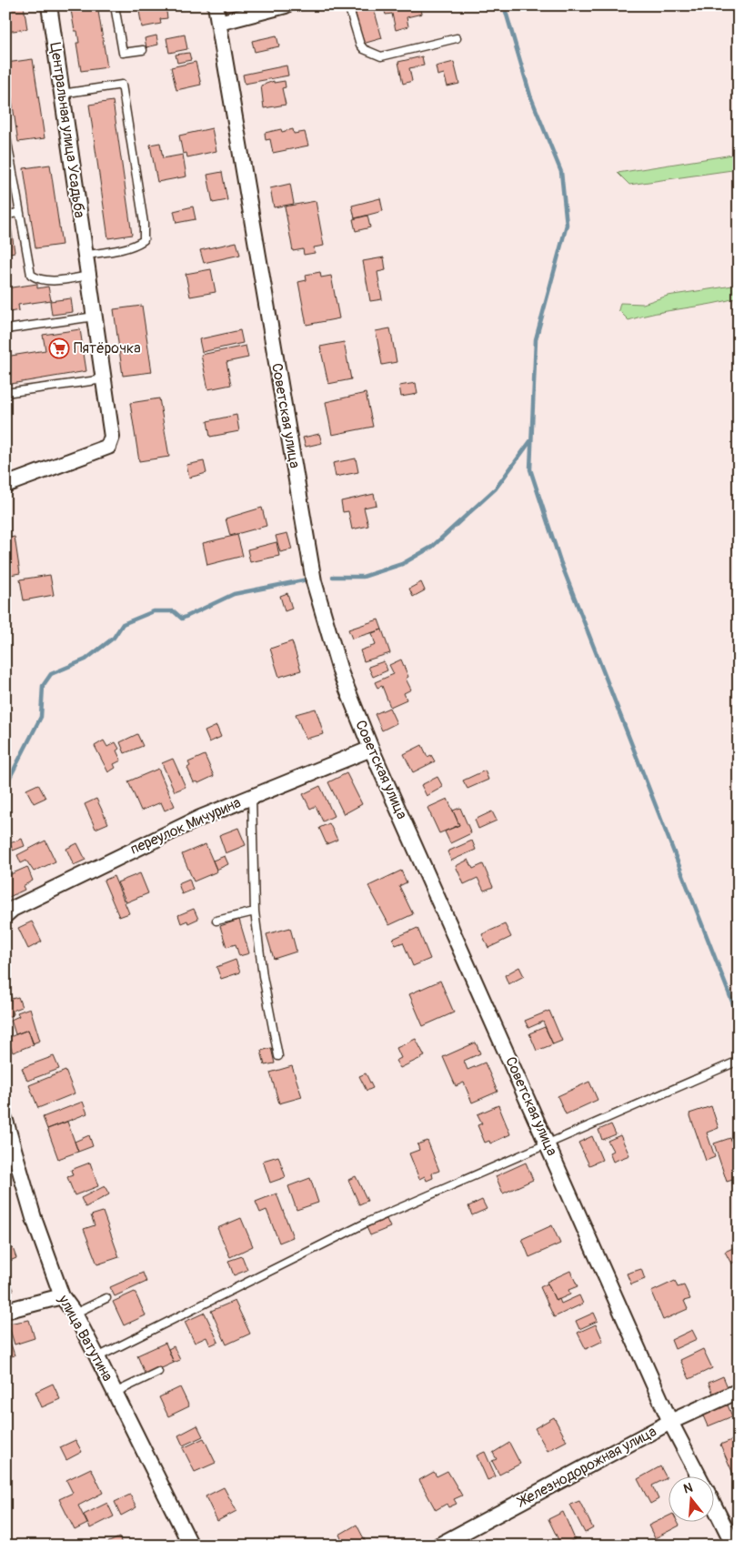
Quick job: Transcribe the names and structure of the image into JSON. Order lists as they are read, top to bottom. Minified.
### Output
{"streets":{"street":["Центральная улица Усадьба","Советская улица","переулок Мичурина","улица Ватутина","Железнодорожная улица"]},"crossings":[["Советская улица","переулок Мичурина"],["Советская улица","Железнодорожная улица"]],"places":{"supermarket":["Пятёрочка"]},"north":"top"}
